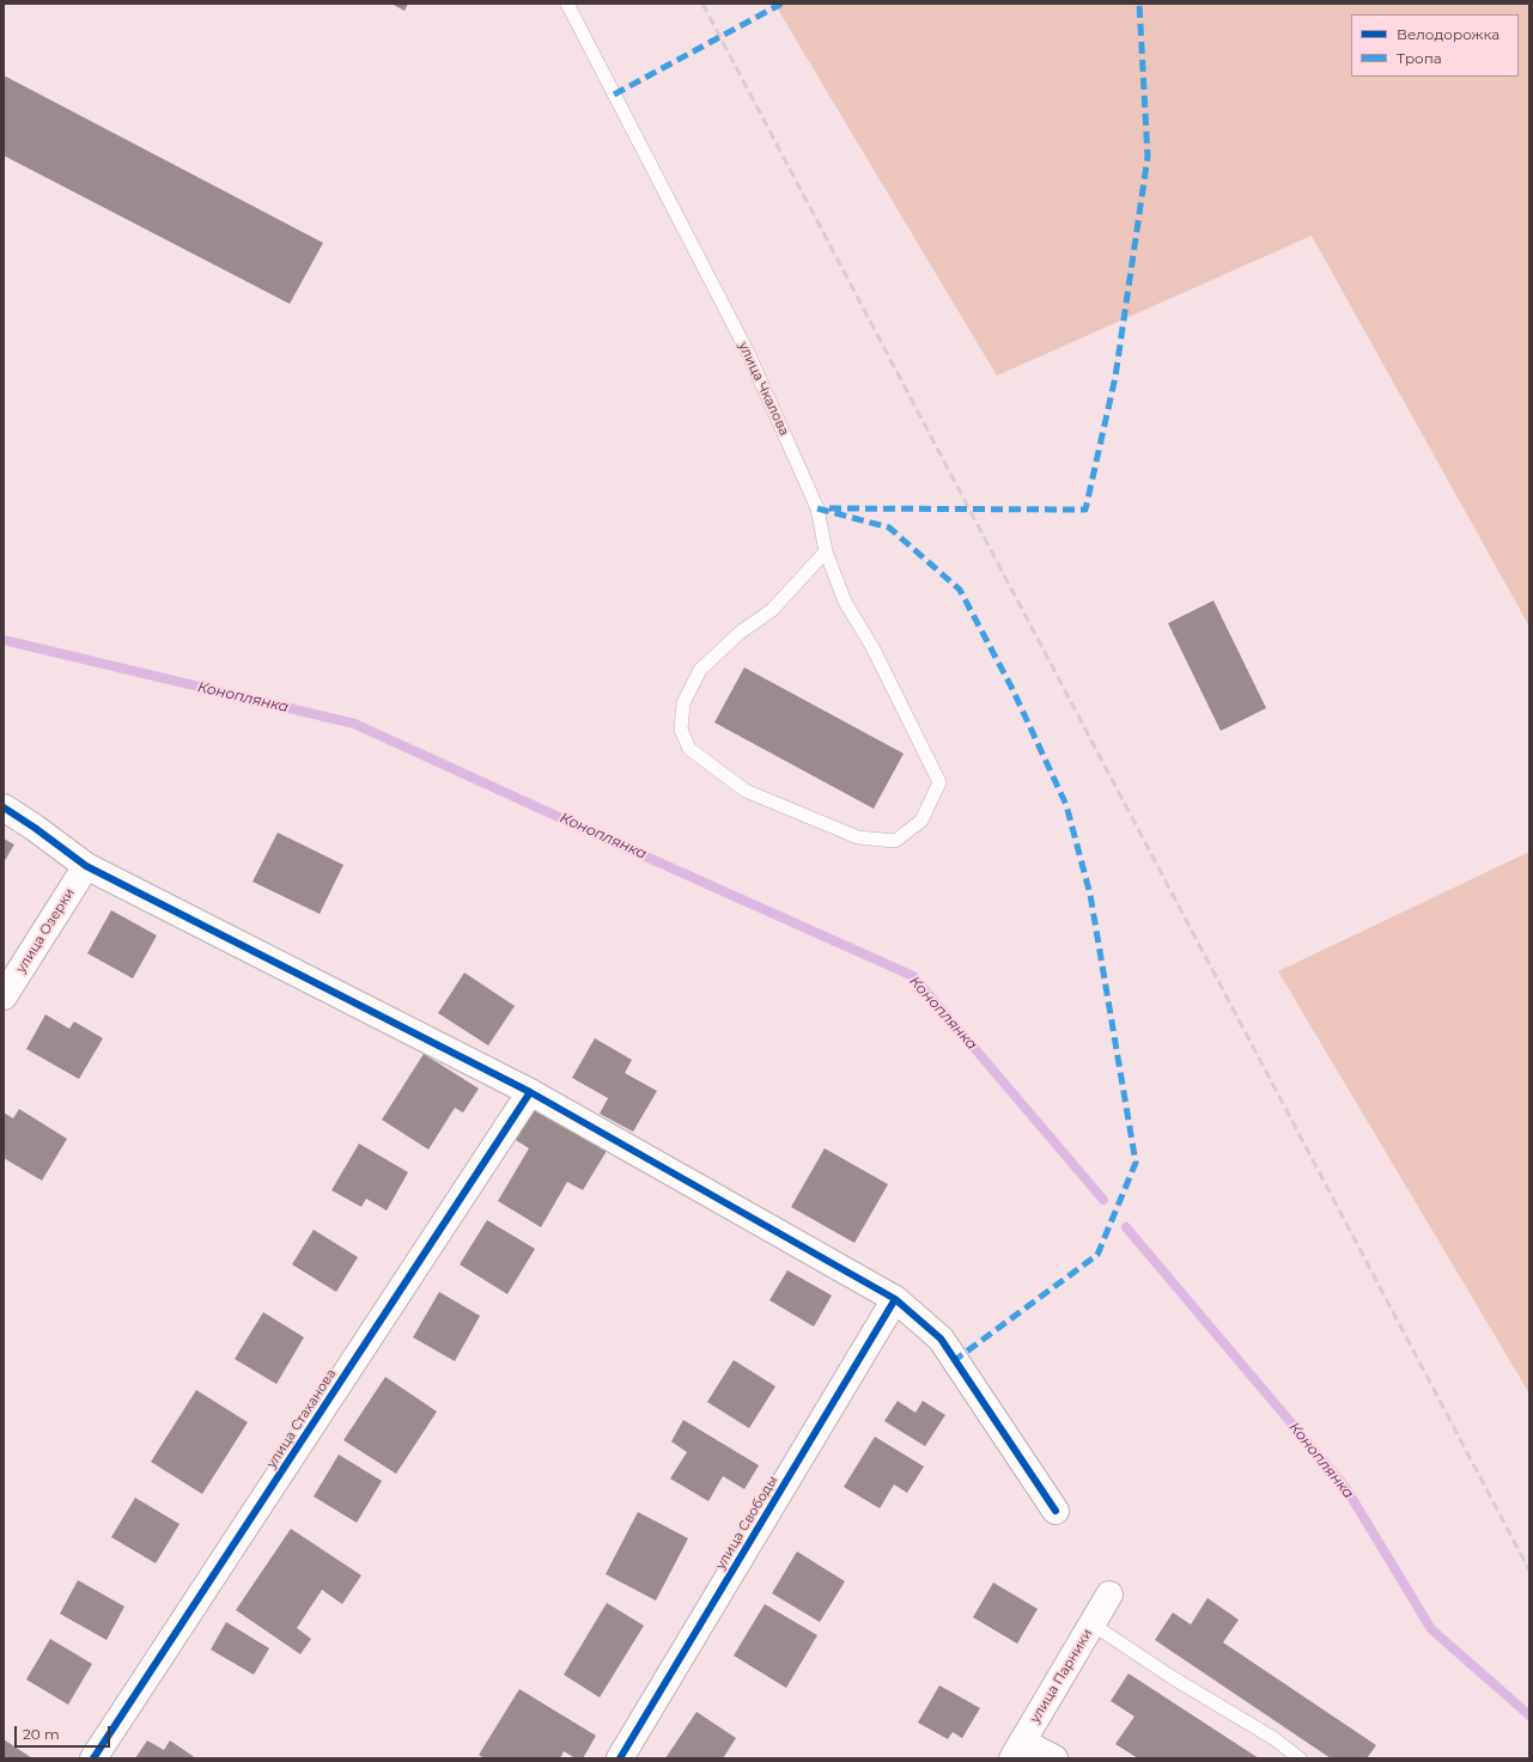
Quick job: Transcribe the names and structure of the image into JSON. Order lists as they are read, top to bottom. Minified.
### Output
{"streets":{"street":["улица Озерки","улица Стаханова","улица Свободы","улица Парники"],"lane":["улица Чкалова"]},"water":["Коноплянка"],"legend":["Велодорожка","Тропа"],"scale_bar":"20 m"}
